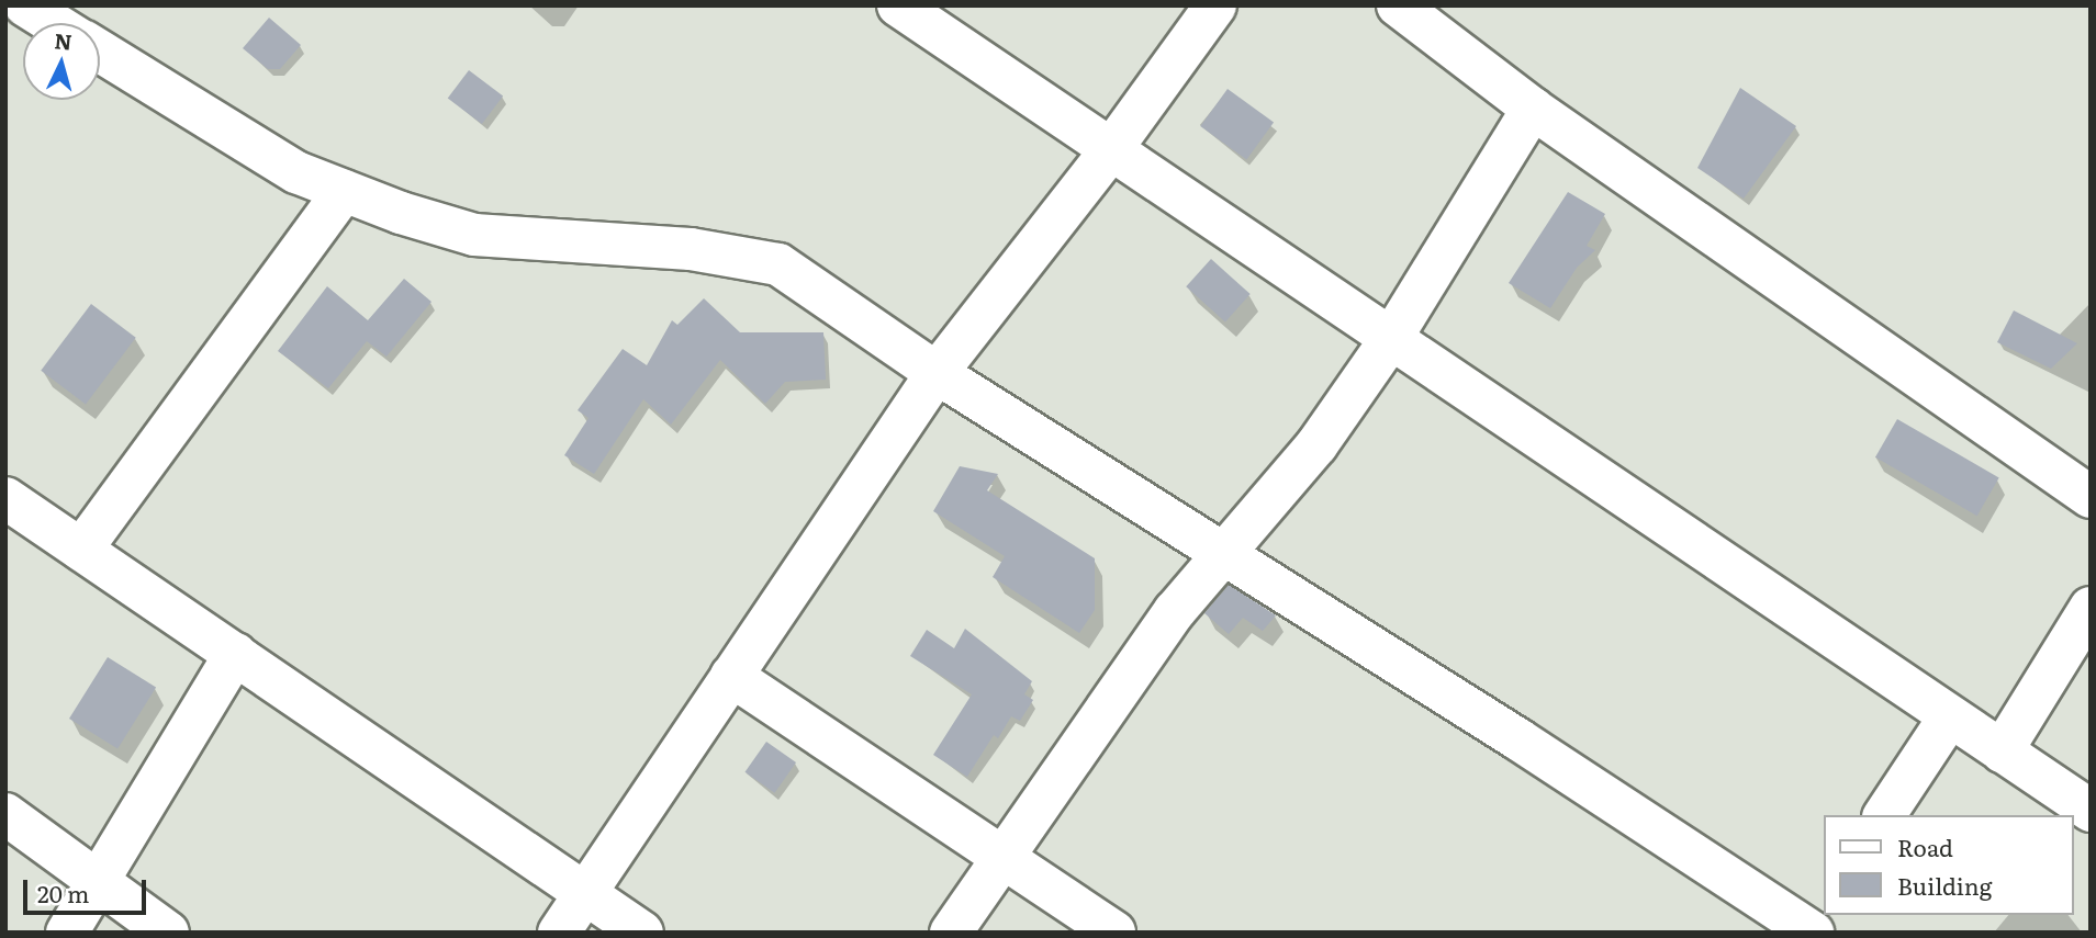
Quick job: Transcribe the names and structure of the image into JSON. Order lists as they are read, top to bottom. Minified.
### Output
{"legend":["Road","Building"],"scale_bar":"20 m","north":"top"}
